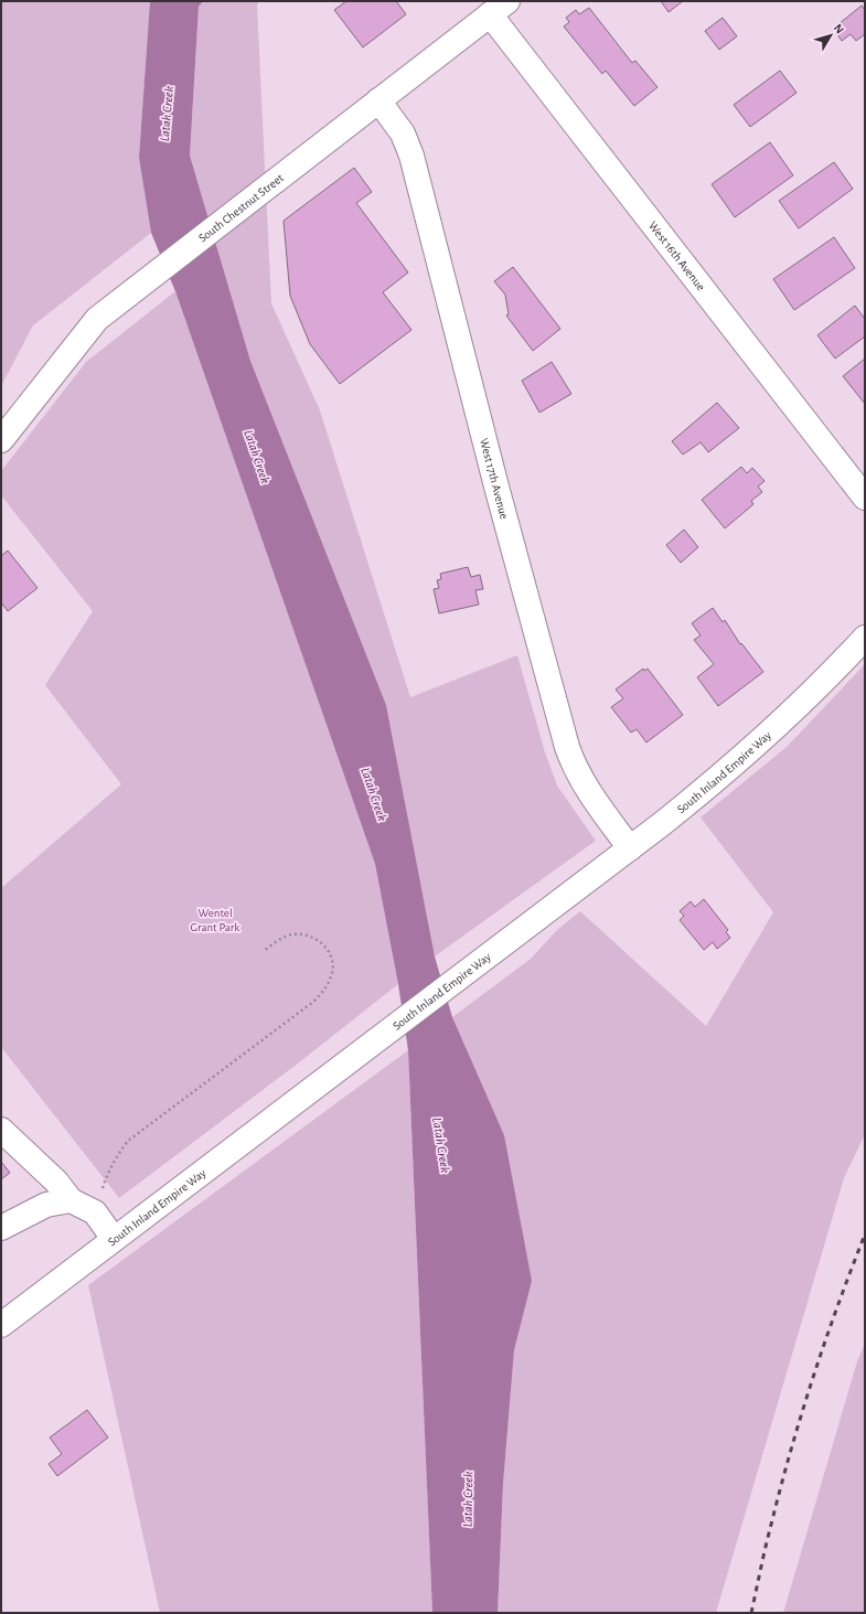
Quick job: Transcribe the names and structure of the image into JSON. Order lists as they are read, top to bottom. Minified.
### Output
{"streets":{"street":["South Chestnut Street","West 16th Avenue","West 17th Avenue","South Inland Empire Way"]},"crossings":[["South Chestnut Street","West 16th Avenue"],["South Chestnut Street","West 17th Avenue"],["West 17th Avenue","South Inland Empire Way"]],"water":["Latah Creek"],"parks":["Wentel Grant Park"],"north":"top right"}
